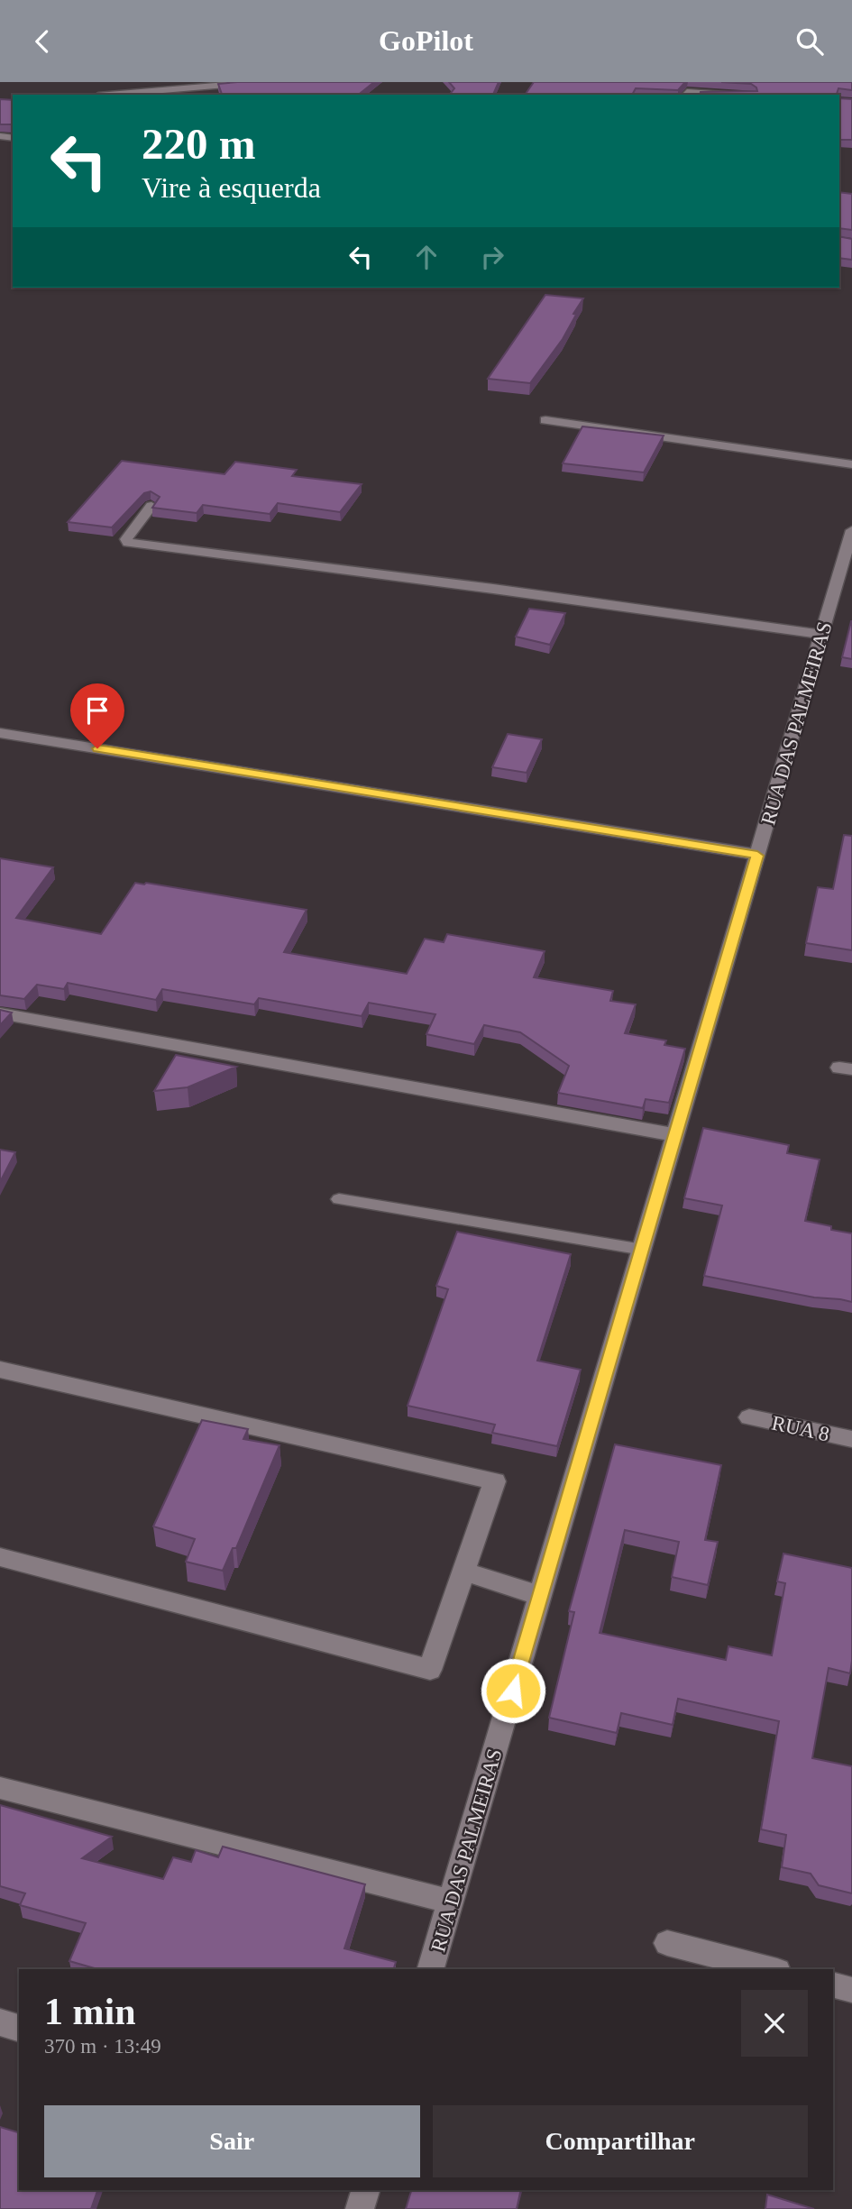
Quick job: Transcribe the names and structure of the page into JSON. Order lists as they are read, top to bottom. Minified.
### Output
{"streets":{"street":["RUA DAS PALMEIRAS","RUA 8"]},"page":{"header":"GoPilot","turn":["220 m","Vire à esquerda"],"heading":["1 min","370 m · 13:49"],"buttons":["Sair","Compartilhar"]}}
